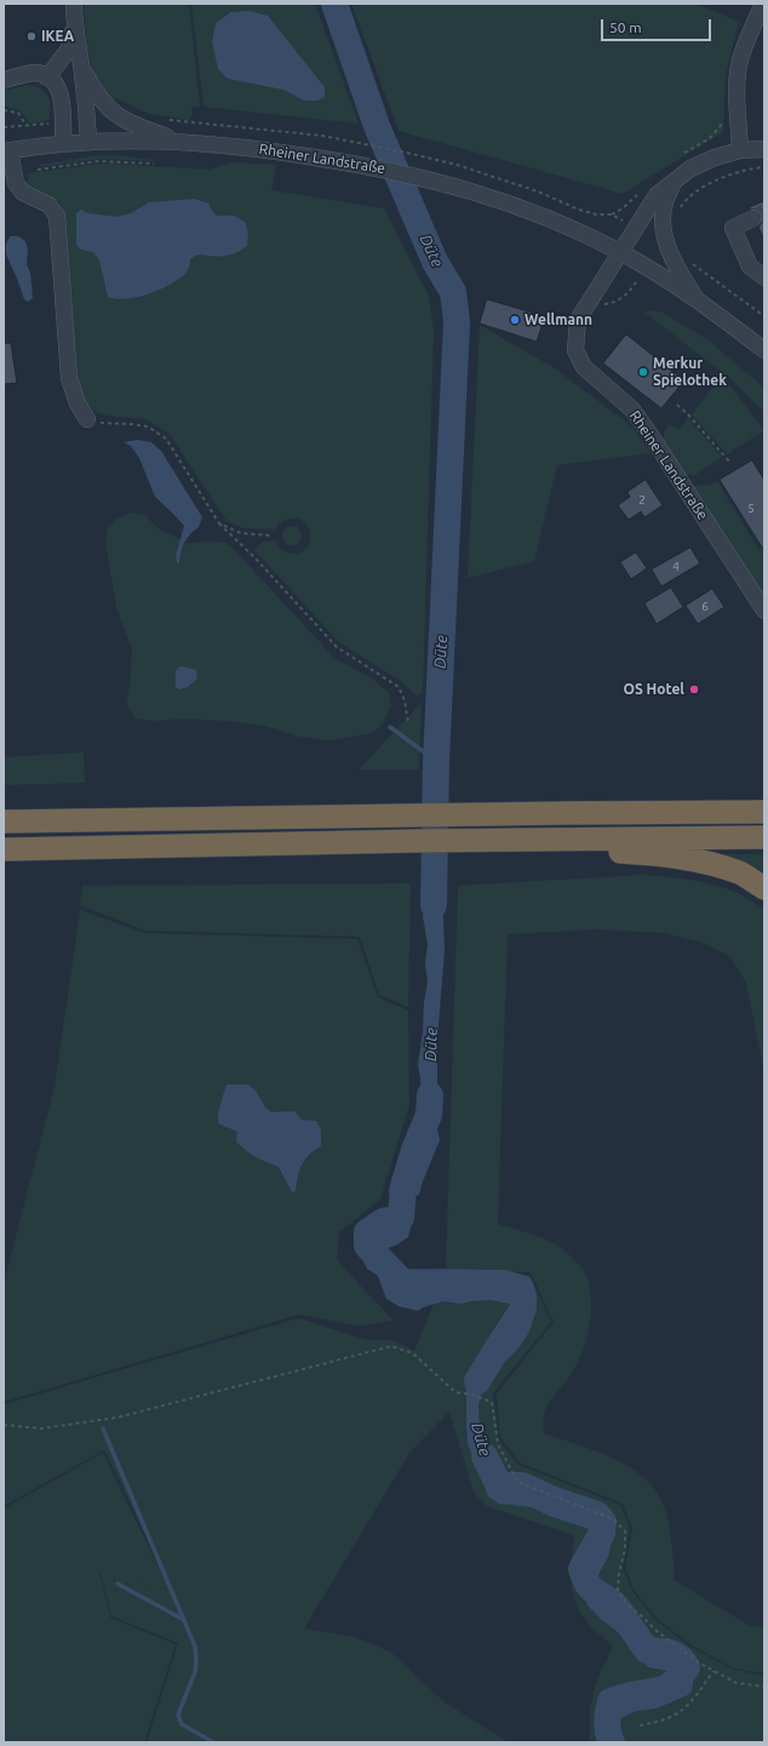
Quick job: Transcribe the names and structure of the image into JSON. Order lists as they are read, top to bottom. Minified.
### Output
{"streets":{"street":["Rheiner Landstraße"]},"water":["Düte"],"places":["IKEA","Wellmann","Merkur Spielothek","OS Hotel"],"house_numbers":["2","5","4","6"],"scale_bar":"50 m"}
